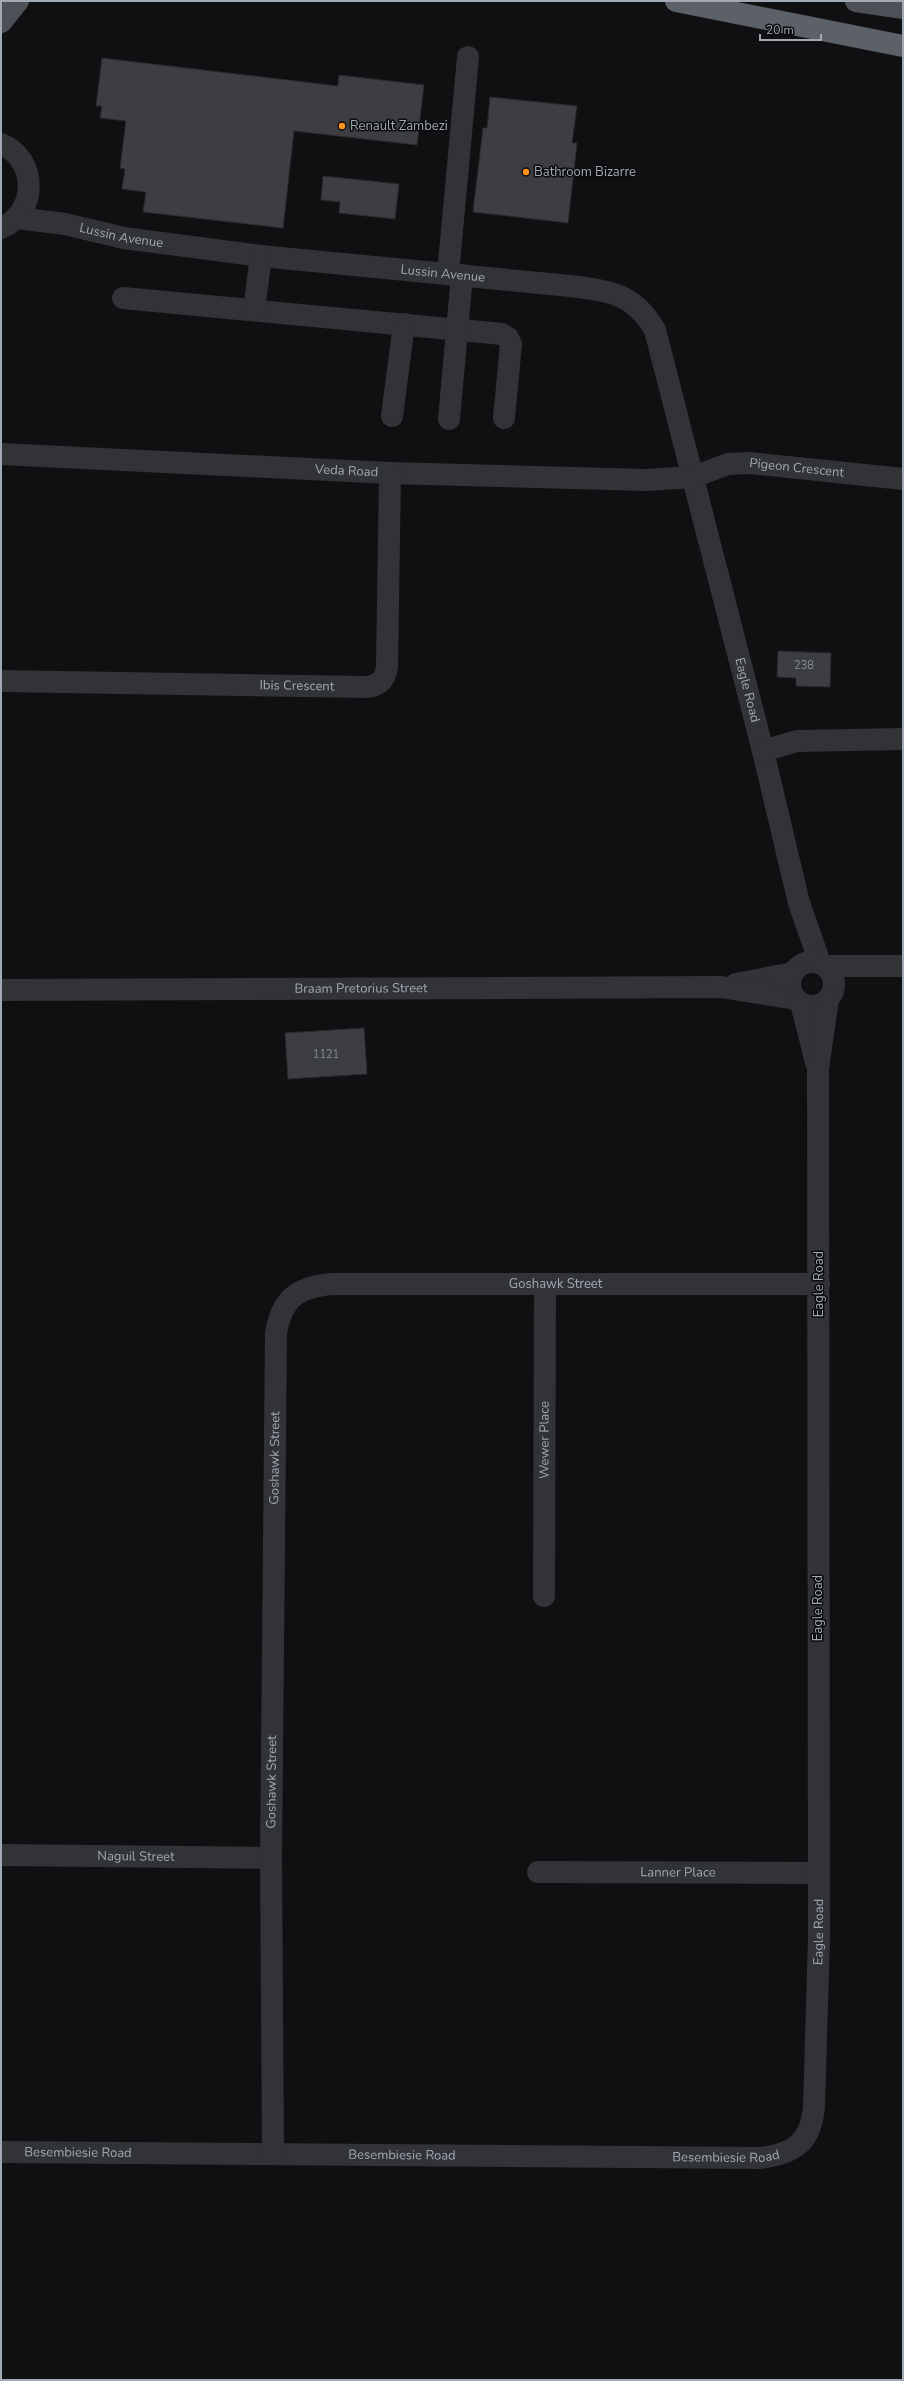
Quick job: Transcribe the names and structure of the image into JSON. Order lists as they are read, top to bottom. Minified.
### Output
{"streets":{"street":["Lussin Avenue","Pigeon Crescent","Veda Road","Ibis Crescent","Eagle Road","Braam Pretorius Street","Goshawk Street","Wewer Place","Naguil Street","Lanner Place","Besembiesie Road"]},"crossings":[["Lussin Avenue","Pigeon Crescent"],["Lussin Avenue","Veda Road"],["Lussin Avenue","Eagle Road"],["Pigeon Crescent","Veda Road"],["Pigeon Crescent","Eagle Road"],["Veda Road","Ibis Crescent"],["Veda Road","Eagle Road"],["Eagle Road","Braam Pretorius Street"],["Eagle Road","Goshawk Street"],["Eagle Road","Lanner Place"],["Eagle Road","Besembiesie Road"],["Goshawk Street","Wewer Place"],["Goshawk Street","Naguil Street"],["Goshawk Street","Besembiesie Road"]],"places":["Renault Zambezi","Bathroom Bizarre"],"house_numbers":["238","1121"],"scale_bar":"20 m"}
